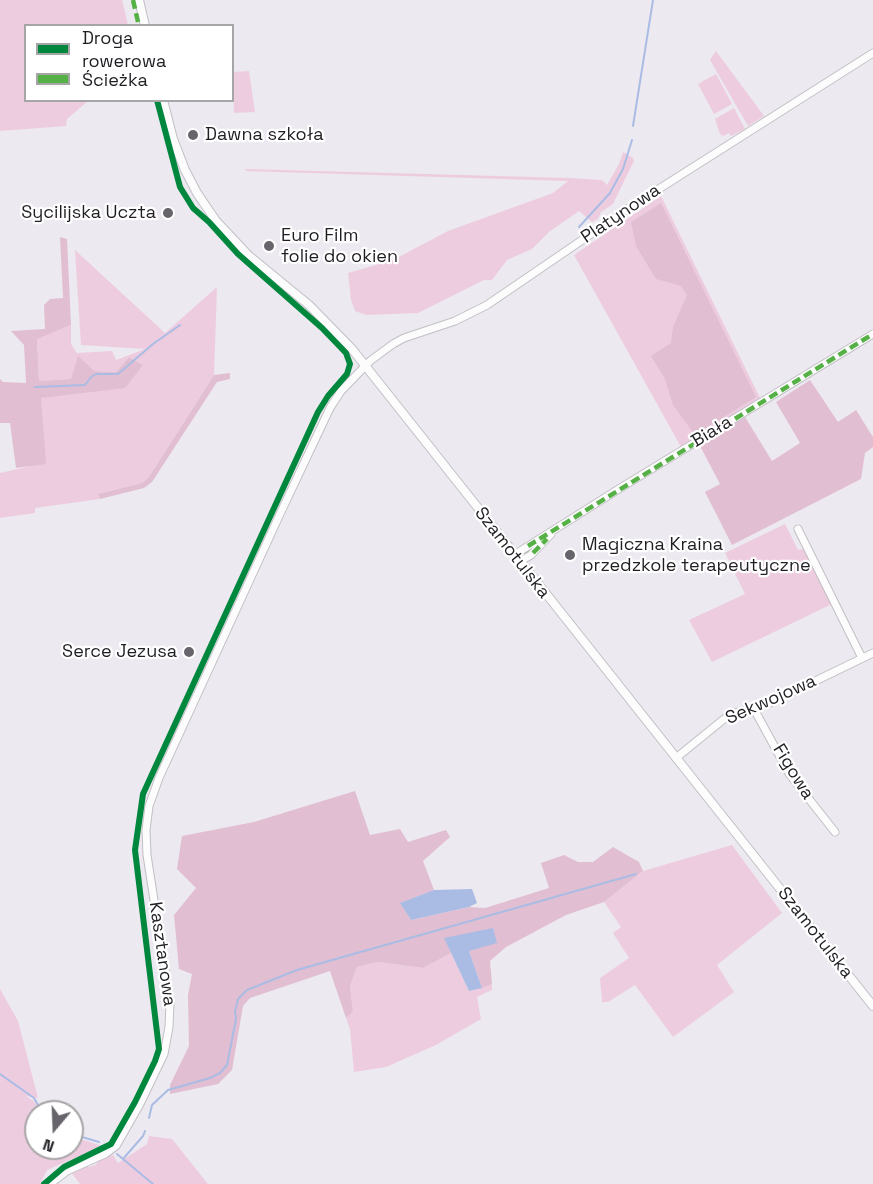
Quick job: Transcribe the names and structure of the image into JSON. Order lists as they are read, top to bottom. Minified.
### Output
{"streets":{"street":["Platynowa","Biała","Szamotulska","Sekwojowa","Figowa","Kasztanowa"]},"crossings":[["Platynowa","Szamotulska"],["Platynowa","Kasztanowa"],["Biała","Szamotulska"],["Szamotulska","Sekwojowa"],["Szamotulska","Kasztanowa"],["Sekwojowa","Figowa"]],"places":["Dawna szkoła","Sycilijska Uczta","Euro Film folie do okien","Magiczna Kraina przedzkole terapeutyczne","Serce Jezusa"],"legend":["Droga rowerowa","Ścieżka"],"north":"bottom"}
